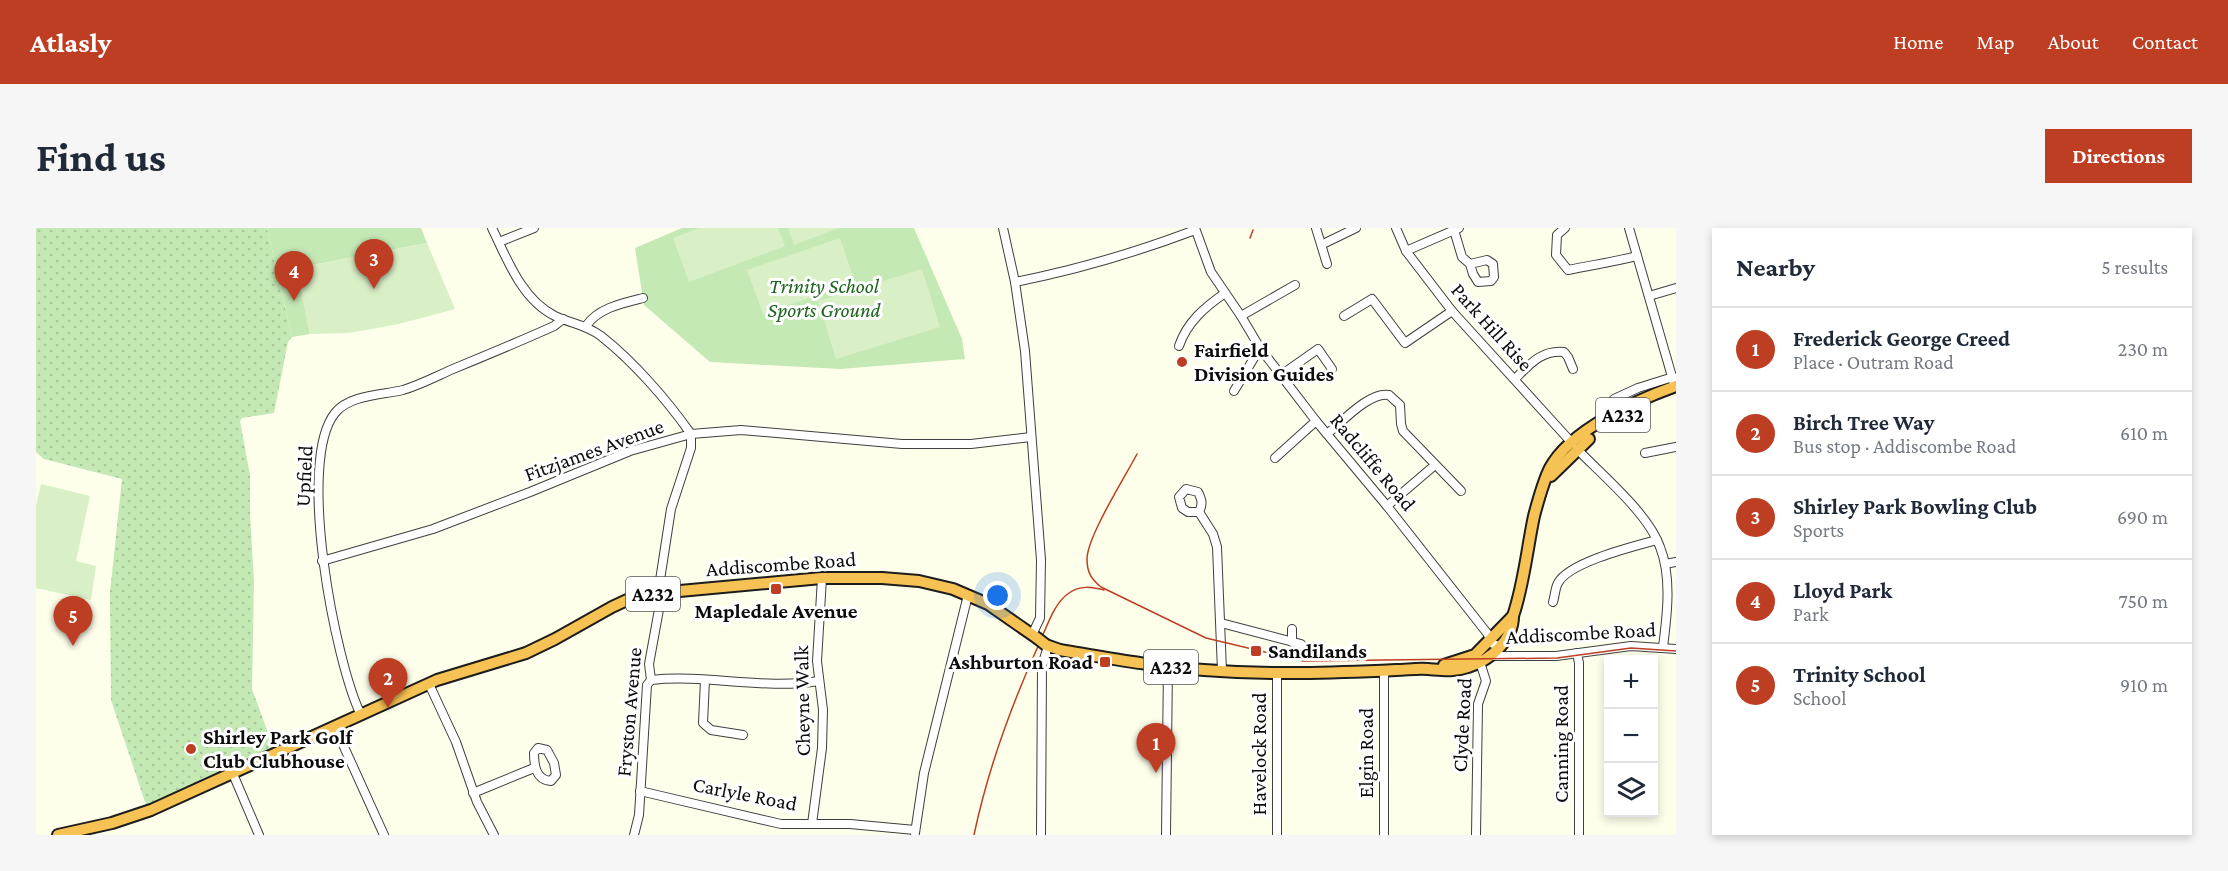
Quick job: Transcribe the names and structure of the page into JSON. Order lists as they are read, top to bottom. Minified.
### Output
{"streets":{"highway":["A232","Addiscombe Road"],"street":["Park Hill Rise","Fitzjames Avenue","Radcliffe Road","Upfield","Cheyne Walk","Fryston Avenue","Clyde Road","Canning Road","Elgin Road","Havelock Road","Carlyle Road"]},"crossings":[["Park Hill Rise","A232"],["Park Hill Rise","Addiscombe Road"],["A232","Radcliffe Road"],["A232","Addiscombe Road"],["Fitzjames Avenue","Upfield"],["Radcliffe Road","Addiscombe Road"],["Upfield","Addiscombe Road"],["Addiscombe Road","Cheyne Walk"],["Addiscombe Road","Fryston Avenue"],["Addiscombe Road","Clyde Road"],["Addiscombe Road","Canning Road"],["Addiscombe Road","Elgin Road"],["Addiscombe Road","Havelock Road"],["Cheyne Walk","Carlyle Road"],["Fryston Avenue","Carlyle Road"]],"parks":["Trinity School Sports Ground"],"places":{"other":["Fairfield Division Guides","Shirley Park Golf Club Clubhouse"],"transit":["Mapledale Avenue","Sandilands","Ashburton Road"]},"page":{"header":"Atlasly","nav":["Home","Map","About","Contact"],"buttons":"Directions","title":"Find us","heading":["Nearby","5 results"],"pins":["3","4","5","2","1"],"list":[{"mark":"1","name":"Frederick George Creed","note":"Place · Outram Road","value":"230 m"},{"mark":"2","name":"Birch Tree Way","note":"Bus stop · Addiscombe Road","value":"610 m"},{"mark":"3","name":"Shirley Park Bowling Club","note":"Sports","value":"690 m"},{"mark":"4","name":"Lloyd Park","note":"Park","value":"750 m"},{"mark":"5","name":"Trinity School","note":"School","value":"910 m"}],"map_buttons":["+","−"]}}
